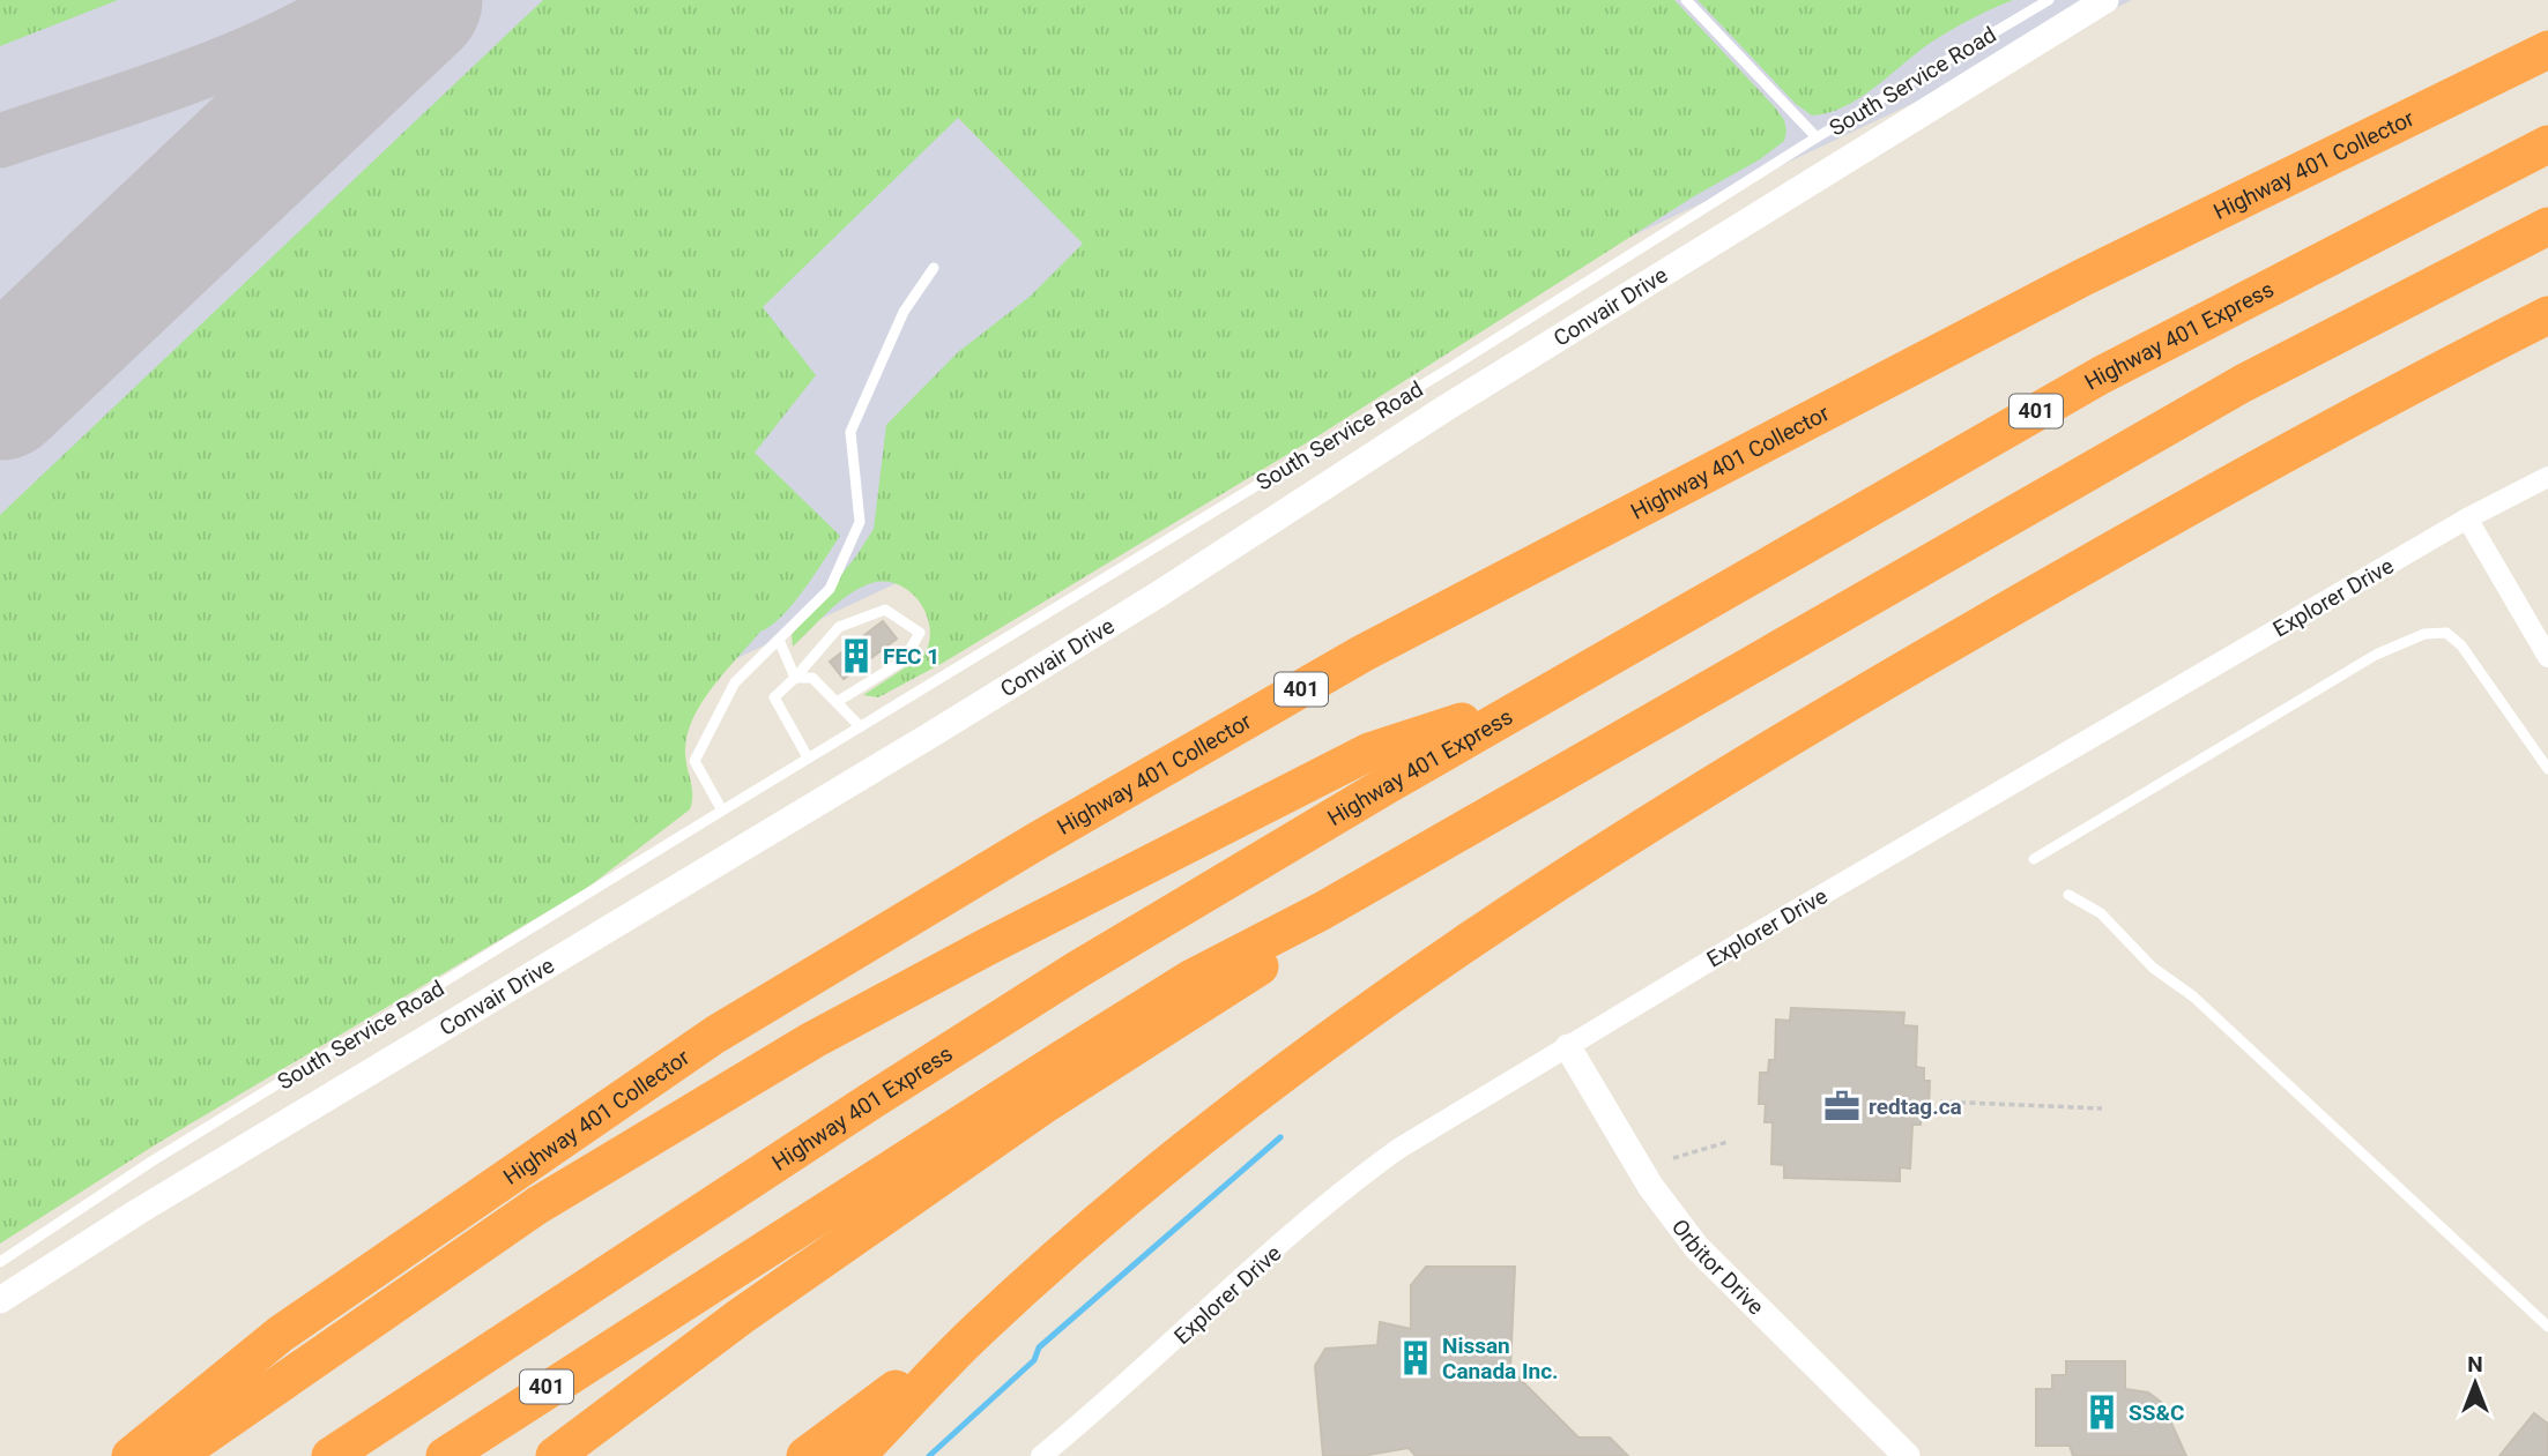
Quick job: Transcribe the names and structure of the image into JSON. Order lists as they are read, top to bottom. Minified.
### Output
{"streets":{"highway":["Highway 401 Collector","Highway 401 Express","401"],"street":["Convair Drive","Explorer Drive","Orbitor Drive"],"lane":["South Service Road"]},"crossings":[["Explorer Drive","Orbitor Drive"]],"places":{"building":["FEC 1","Nissan Canada Inc.","SS&C"],"office":["redtag.ca"]},"north":"top"}
